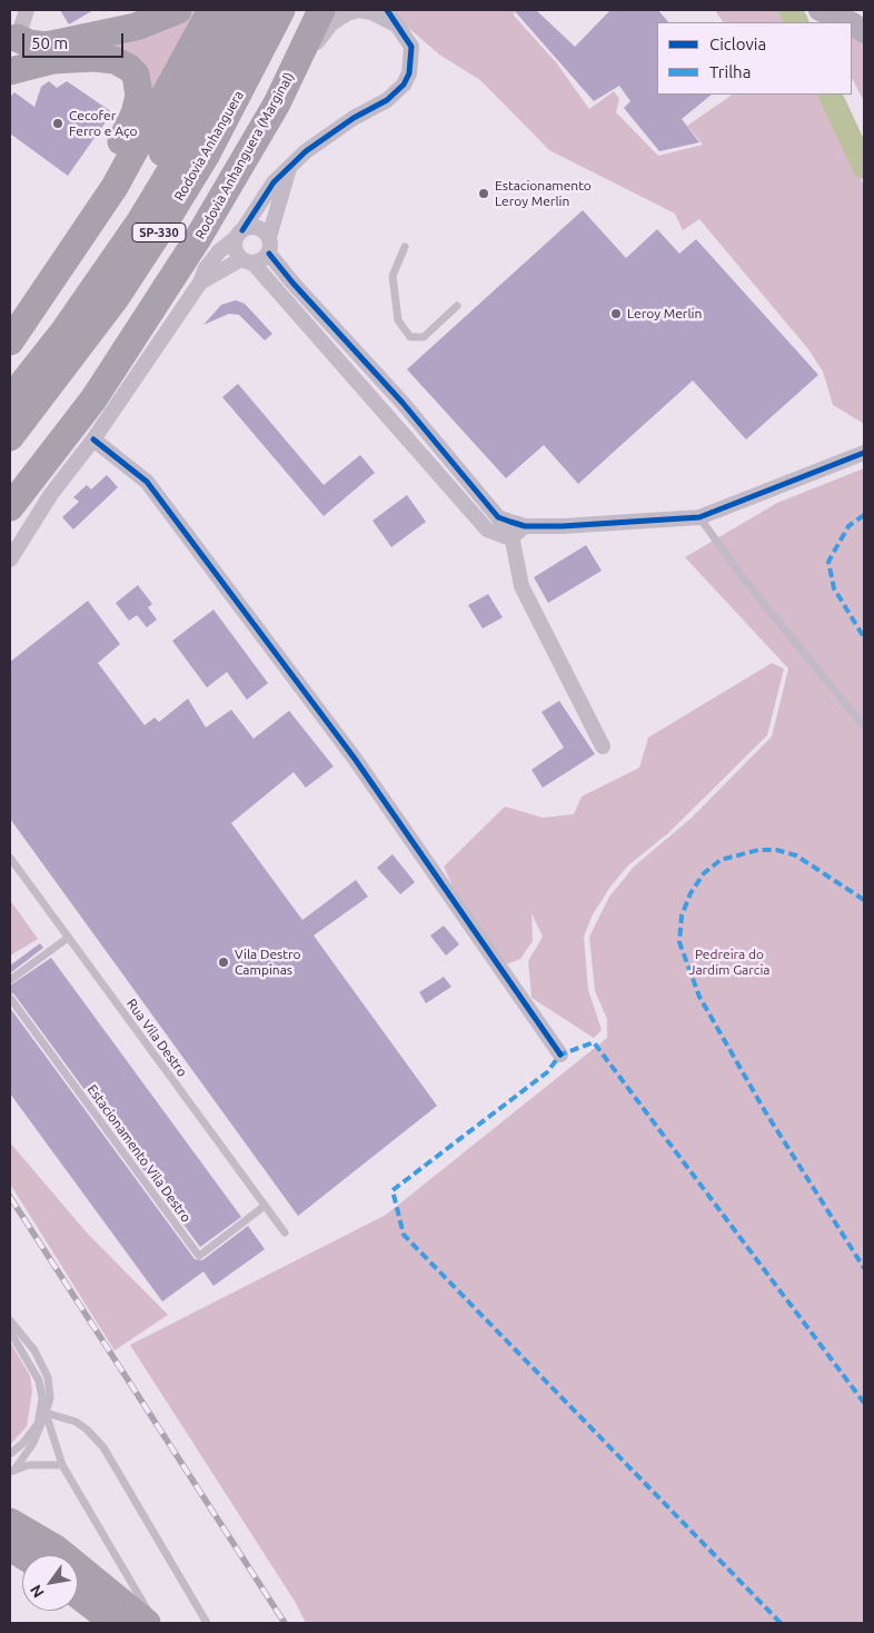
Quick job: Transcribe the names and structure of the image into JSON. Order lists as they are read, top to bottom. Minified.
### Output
{"streets":{"highway":["Rodovia Anhanguera","Rodovia Anhanguera (Marginal)","SP-330"],"lane":["Rua Vila Destro","Estacionamento Vila Destro"]},"crossings":[["Rua Vila Destro","Estacionamento Vila Destro"]],"parks":["Pedreira do Jardim Garcia"],"places":["Cecofer Ferro e Aço","Estacionamento Leroy Merlin","Leroy Merlin","Vila Destro Campinas"],"legend":["Ciclovia","Trilha"],"scale_bar":"50 m","north":"bottom left"}
